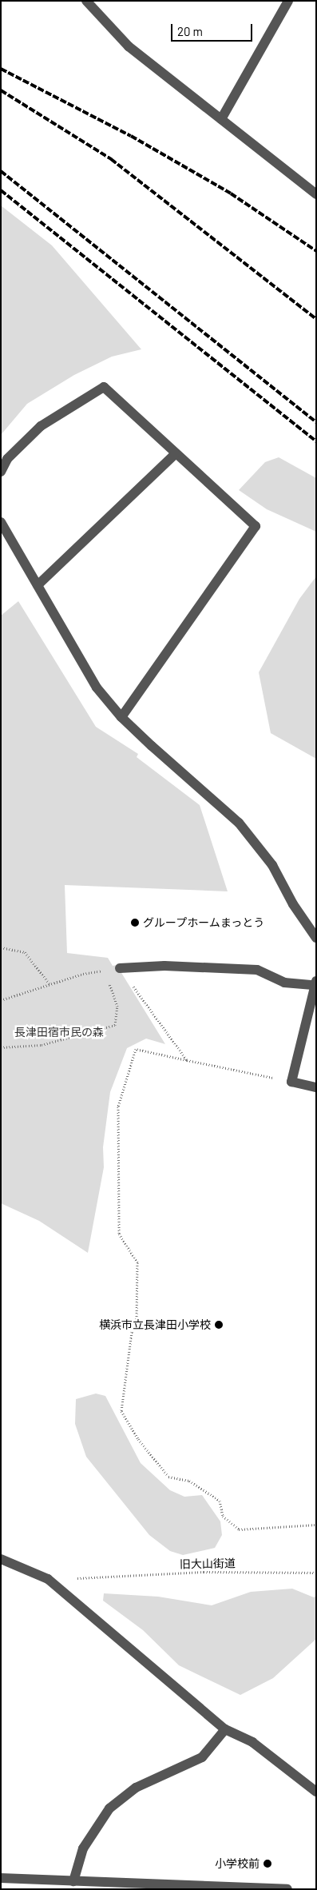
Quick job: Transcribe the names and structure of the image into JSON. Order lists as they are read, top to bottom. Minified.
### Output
{"streets":{"path":["旧大山街道"]},"parks":["長津田宿市民の森"],"places":["グループホームまっとう","横浜市立長津田小学校","小学校前"],"scale_bar":"20 m"}
